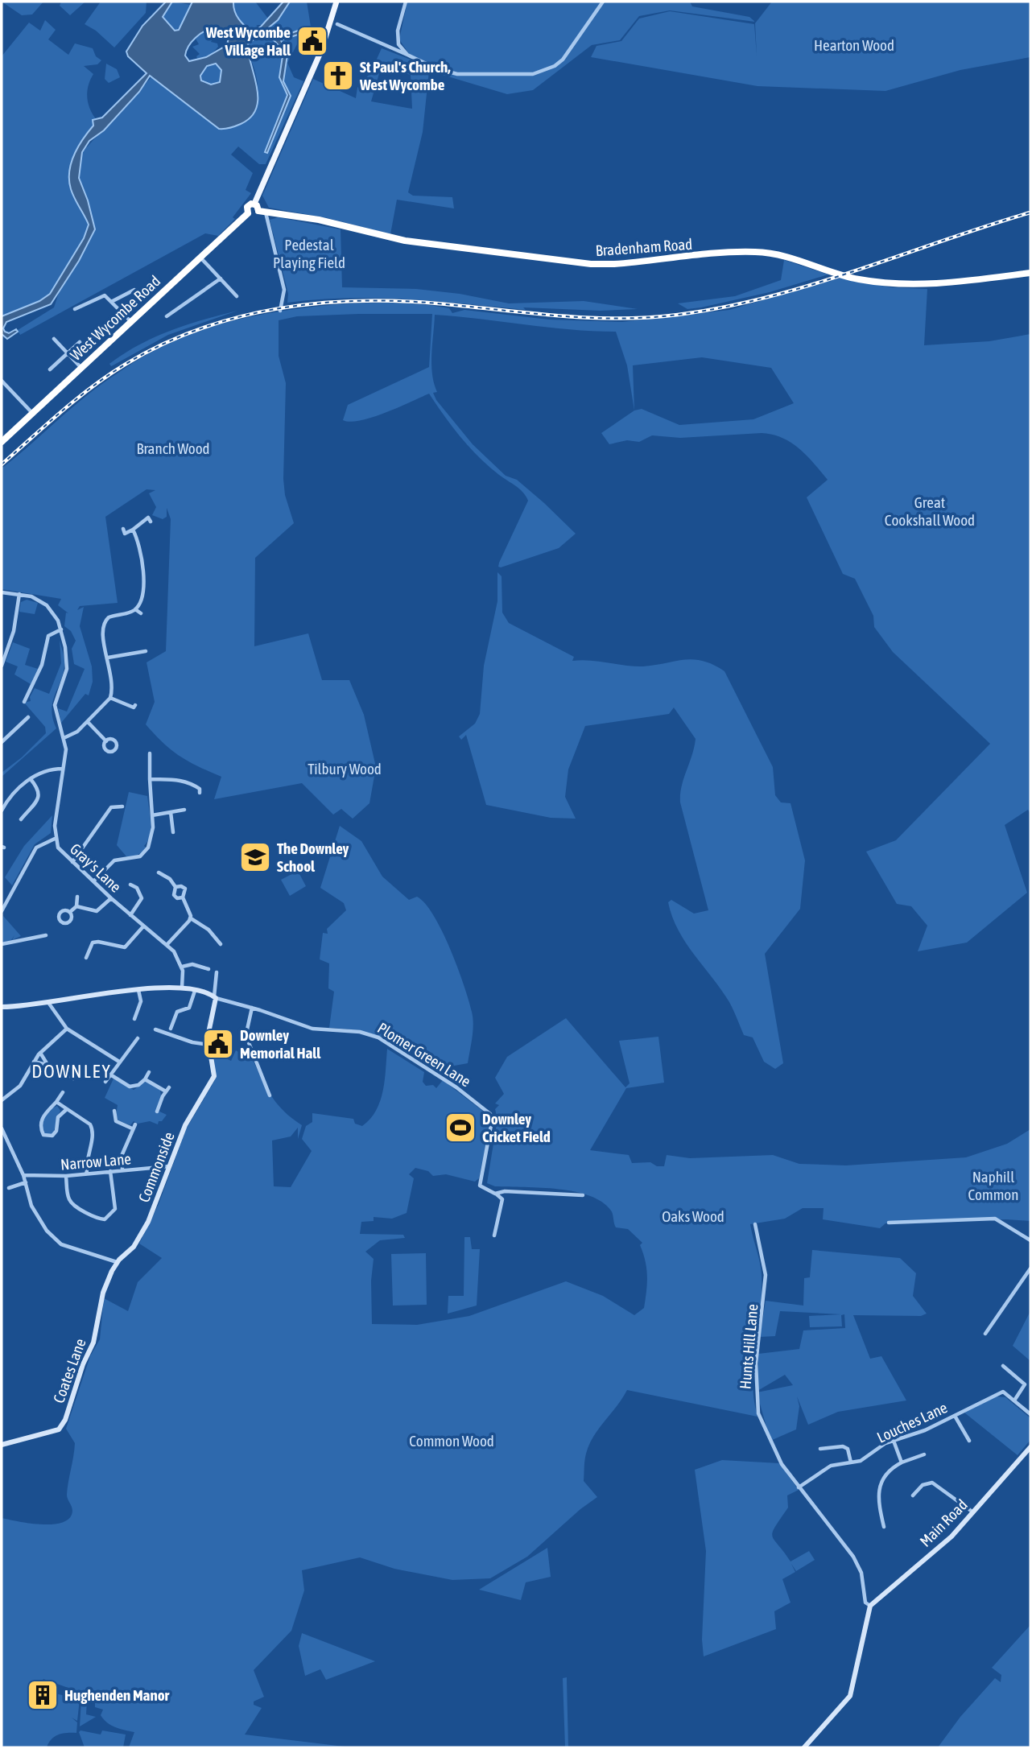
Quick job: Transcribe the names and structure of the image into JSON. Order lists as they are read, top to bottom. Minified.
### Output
{"streets":{"highway":["Bradenham Road","West Wycombe Road"],"street":["Gray's Lane","Plomer Green Lane","Narrow Lane","Commonside","Hunts Hill Lane","Coates Lane","Louches Lane","Main Road"]},"crossings":[["Narrow Lane","Commonside"],["Commonside","Coates Lane"],["Hunts Hill Lane","Louches Lane"],["Hunts Hill Lane","Main Road"]],"districts":["DOWNLEY"],"parks":["Hearton Wood","Pedestal Playing Field","Branch Wood","Great Cookshall Wood","Tilbury Wood","Naphill Common","Oaks Wood","Common Wood"],"places":{"public building":["West Wycombe Village Hall","Downley Memorial Hall"],"church":["St Paul's Church, West Wycombe"],"school or university":["The Downley School"],"sports":["Downley Cricket Field"],"building":["Hughenden Manor"]}}
